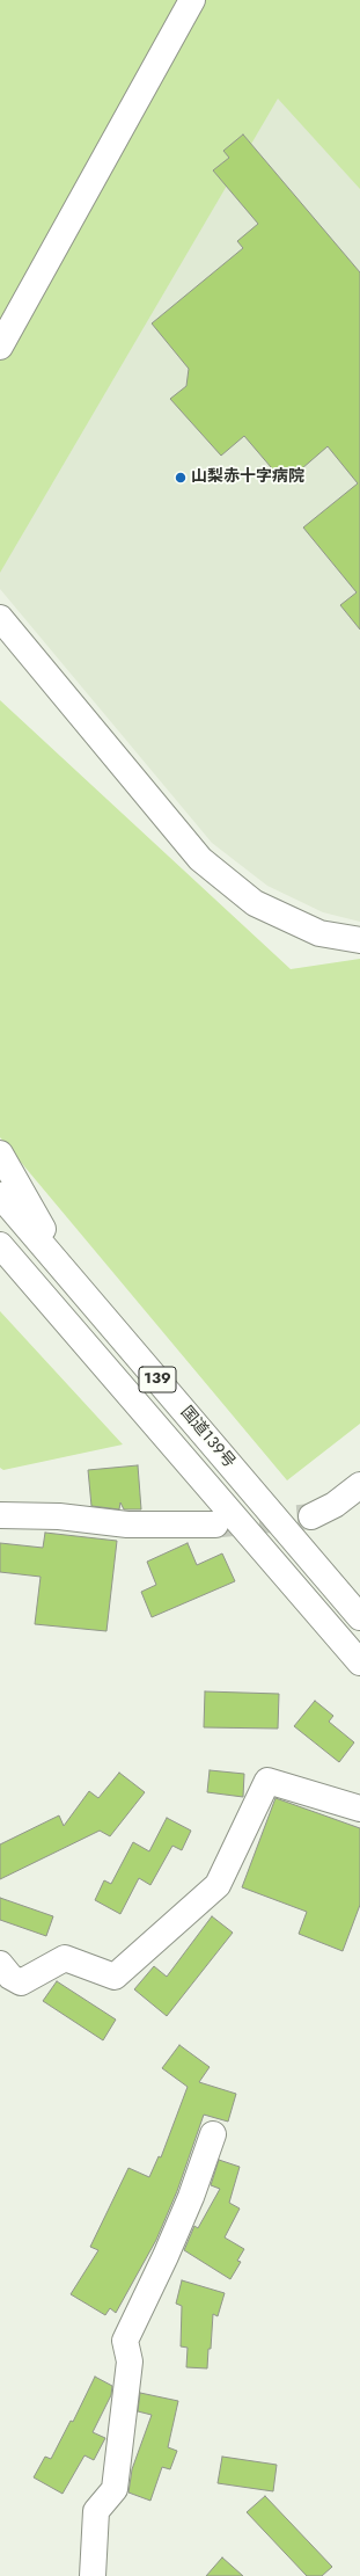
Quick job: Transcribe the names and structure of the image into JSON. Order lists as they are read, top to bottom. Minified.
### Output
{"streets":{"main road":["139","国道139号"]},"places":["山梨赤十字病院"]}
